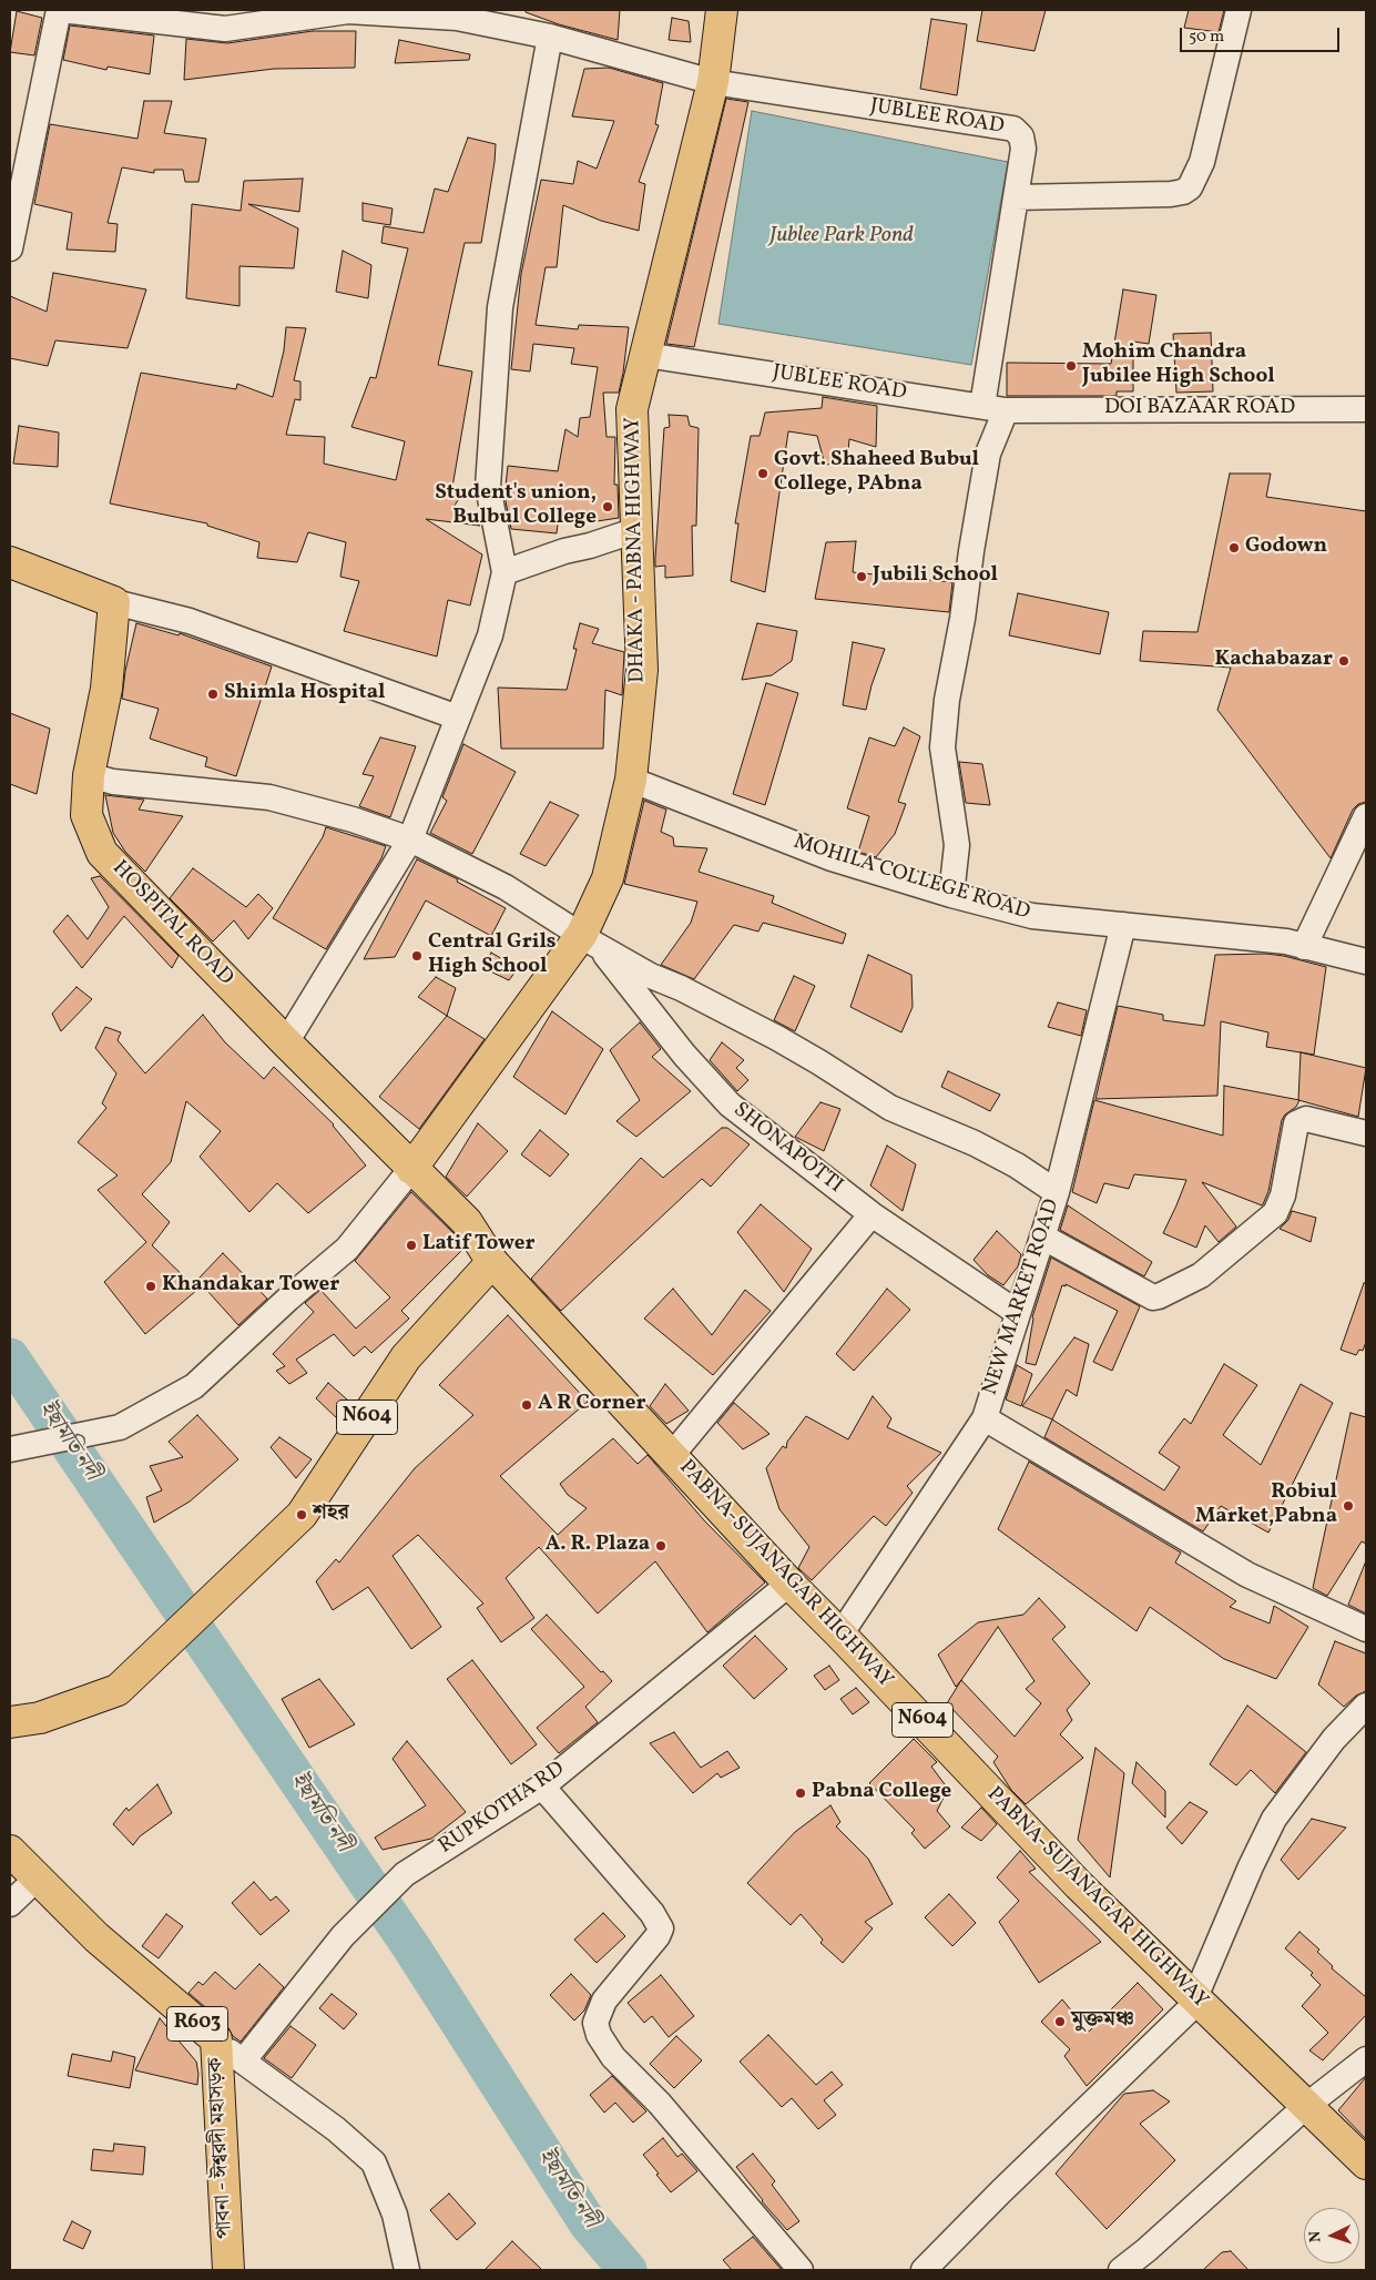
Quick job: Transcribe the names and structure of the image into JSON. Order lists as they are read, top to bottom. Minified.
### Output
{"streets":{"main road":["DHAKA - PABNA HIGHWAY","HOSPITAL ROAD","N604","PABNA-SUJANAGAR HIGHWAY","R603","পাবনা - ঈশ্বরদী মহাসড়ক"],"street":["JUBLEE ROAD","DOI BAZAAR ROAD","MOHILA COLLEGE ROAD","SHONAPOTTI","NEW MARKET ROAD","RUPKOTHA RD"]},"crossings":[["JUBLEE ROAD","DOI BAZAAR ROAD"],["JUBLEE ROAD","DHAKA - PABNA HIGHWAY"],["JUBLEE ROAD","MOHILA COLLEGE ROAD"],["DHAKA - PABNA HIGHWAY","MOHILA COLLEGE ROAD"],["DHAKA - PABNA HIGHWAY","HOSPITAL ROAD"],["DHAKA - PABNA HIGHWAY","SHONAPOTTI"],["MOHILA COLLEGE ROAD","NEW MARKET ROAD"],["HOSPITAL ROAD","N604"],["HOSPITAL ROAD","PABNA-SUJANAGAR HIGHWAY"],["SHONAPOTTI","NEW MARKET ROAD"],["NEW MARKET ROAD","PABNA-SUJANAGAR HIGHWAY"],["N604","PABNA-SUJANAGAR HIGHWAY"],["PABNA-SUJANAGAR HIGHWAY","RUPKOTHA RD"]],"water":["Jublee Park Pond","ইছামতি নদী"],"places":["Mohim Chandra Jubilee High School","Govt. Shaheed Bubul College, PAbna","Student's union, Bulbul College","Godown","Jubili School","Kachabazar","Shimla Hospital","Central Grils High School","Latif Tower","Khandakar Tower","A R Corner","Robiul Market,Pabna","শহর","A. R. Plaza","Pabna College","মুক্তমঞ্চ"],"scale_bar":"50 m","north":"left"}
